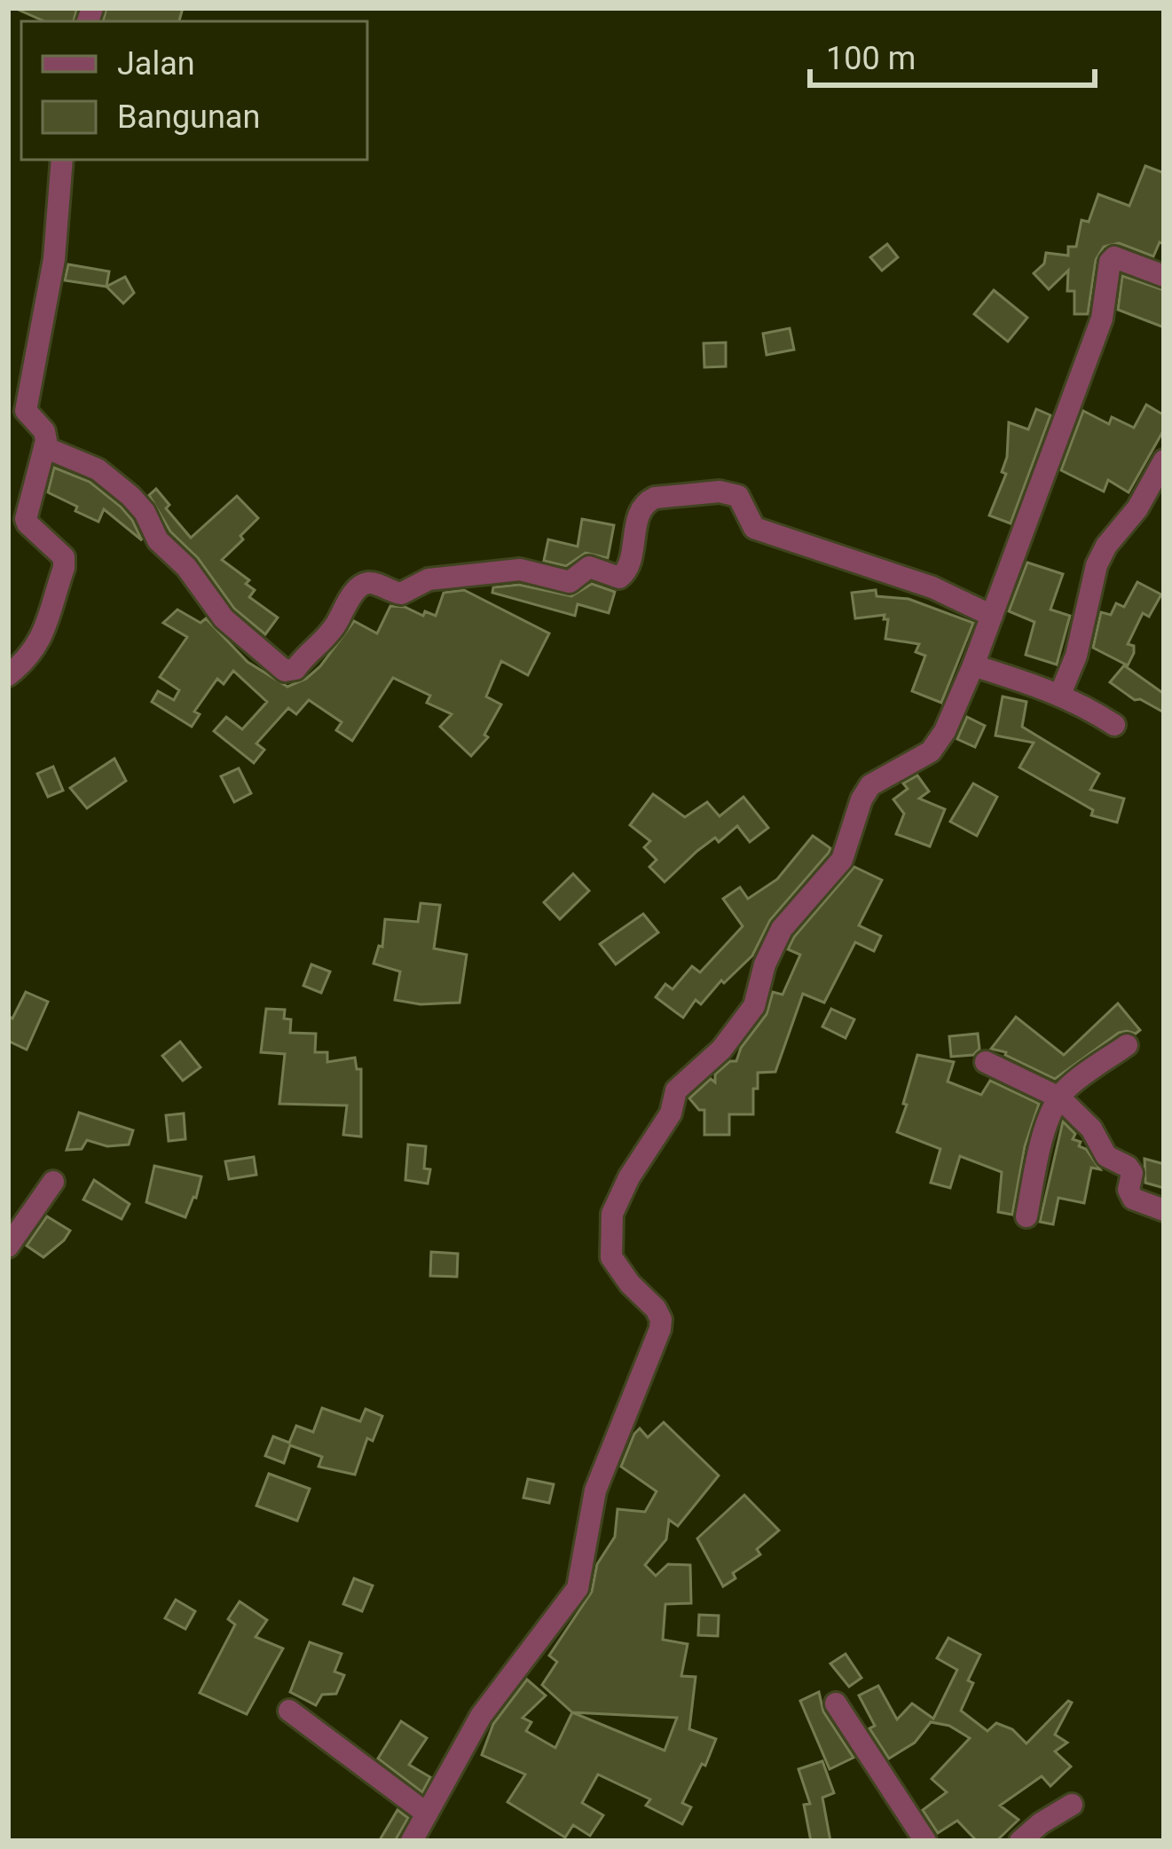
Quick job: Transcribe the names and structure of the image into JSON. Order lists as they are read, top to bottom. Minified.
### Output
{"legend":["Jalan","Bangunan"],"scale_bar":"100 m"}
